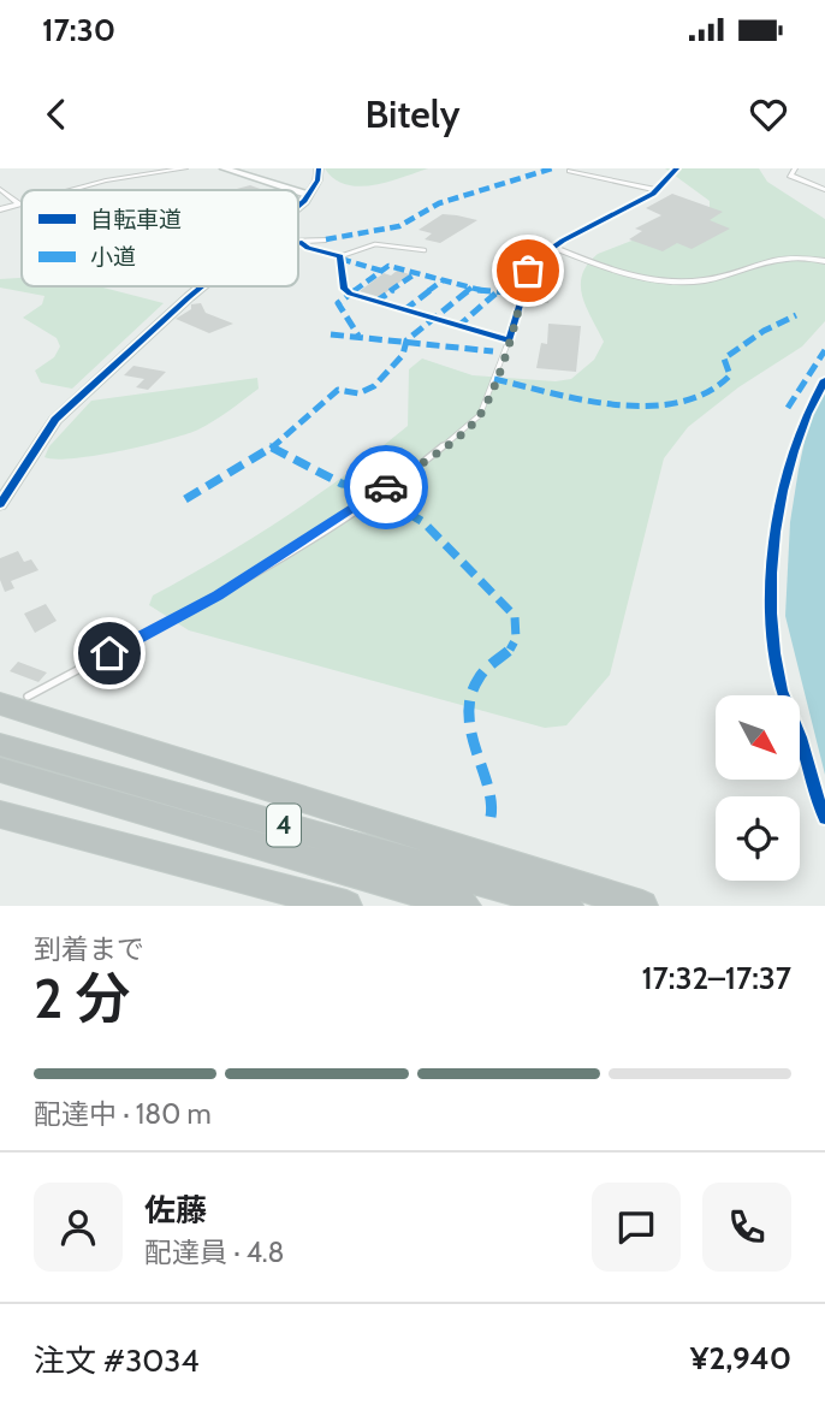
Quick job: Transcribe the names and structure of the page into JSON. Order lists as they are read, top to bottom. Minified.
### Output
{"streets":{"highway":["4"]},"legend":["自転車道","小道"],"north":"bottom right","page":{"status":"17:30","header":"Bitely","heading":["2 分","到着まで","17:32–17:37"],"panel":["佐藤","配達員 · 4.8","注文 #3034","¥2,940"],"bar":"配達中 · 180 m"}}
